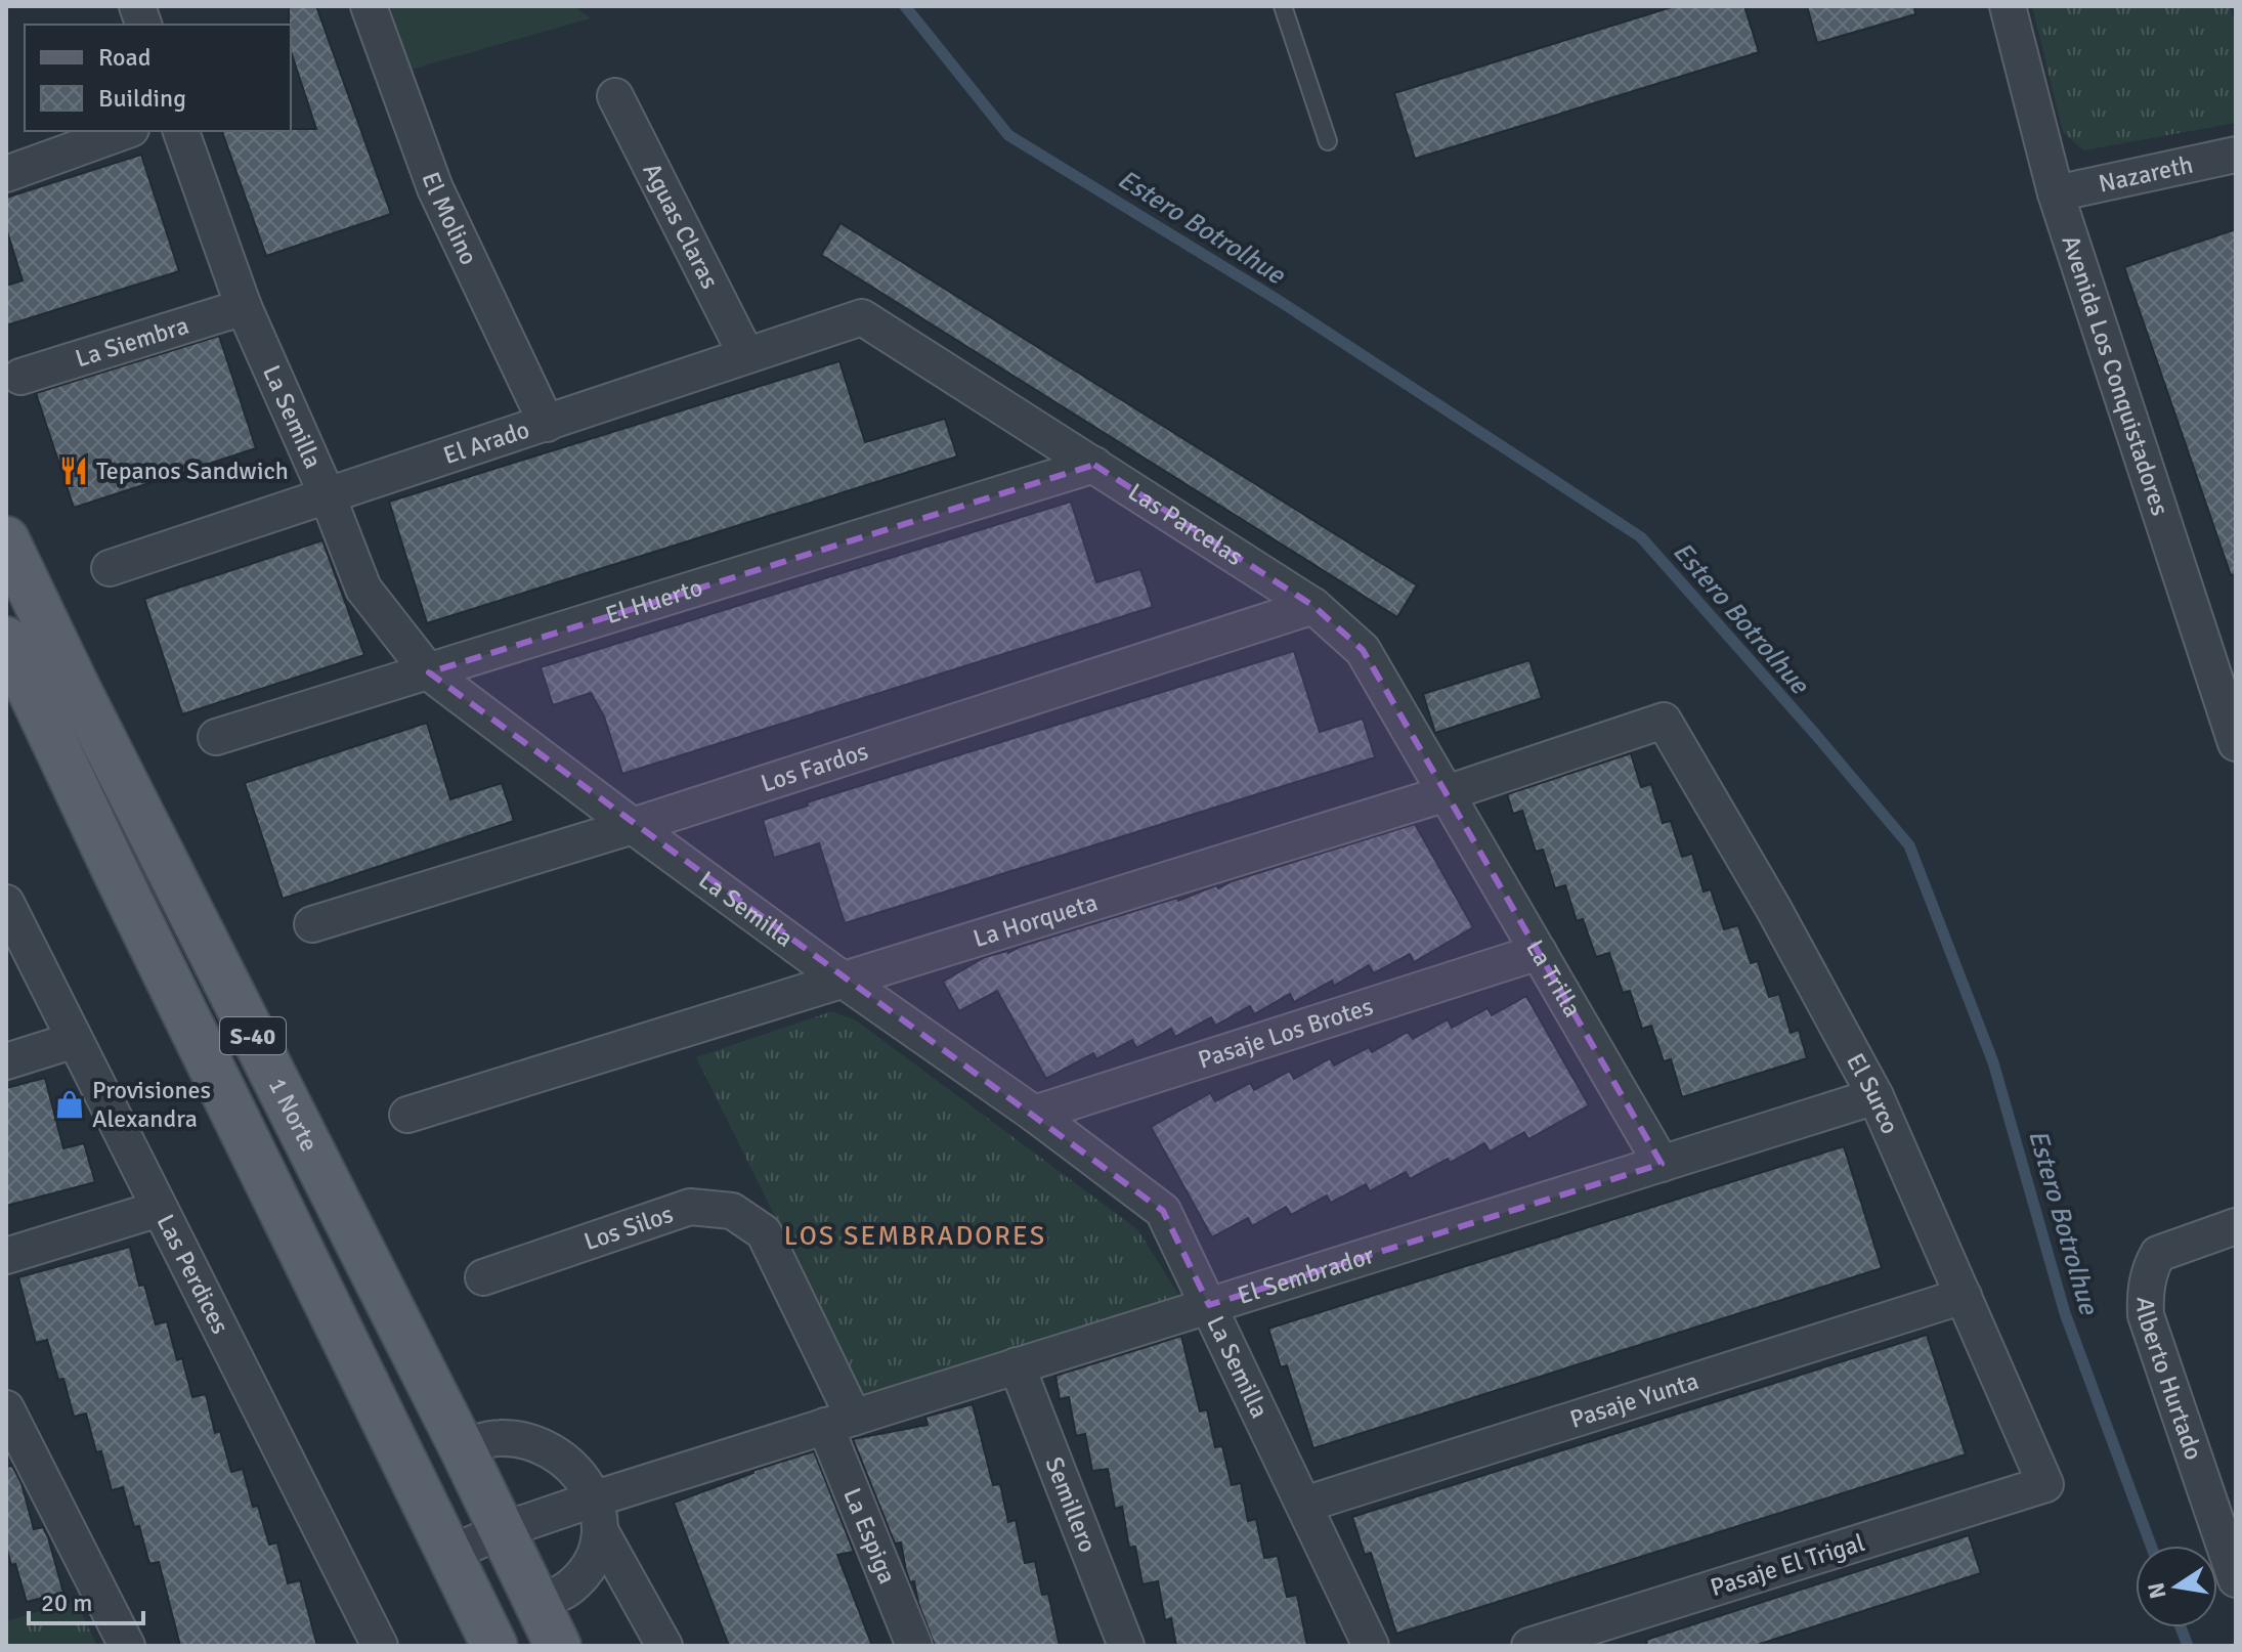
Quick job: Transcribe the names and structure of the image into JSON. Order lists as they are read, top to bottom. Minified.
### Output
{"streets":{"main road":["S-40","1 Norte"],"street":["Nazareth","El Molino","Aguas Claras","La Siembra","Avenida Los Conquistadores","La Semilla","El Arado","Las Parcelas","El Huerto","Los Fardos","La Horqueta","La Trilla","Pasaje Los Brotes","El Surco","Los Silos","Las Perdices","El Sembrador","Alberto Hurtado","Pasaje Yunta","Semillero","La Espiga","Pasaje El Trigal"]},"crossings":[["Nazareth","Avenida Los Conquistadores"],["El Molino","El Arado"],["Aguas Claras","El Arado"],["La Siembra","La Semilla"],["La Semilla","El Arado"],["La Semilla","El Huerto"],["La Semilla","Los Fardos"],["La Semilla","La Horqueta"],["La Semilla","Pasaje Los Brotes"],["La Semilla","El Sembrador"],["La Semilla","Pasaje Yunta"],["El Arado","Las Parcelas"],["Las Parcelas","El Huerto"],["Las Parcelas","Los Fardos"],["Las Parcelas","La Horqueta"],["Las Parcelas","La Trilla"],["La Horqueta","La Trilla"],["La Horqueta","El Surco"],["La Trilla","Pasaje Los Brotes"],["La Trilla","El Sembrador"],["S-40","El Sembrador"],["El Surco","El Sembrador"],["El Surco","Pasaje Yunta"],["El Surco","Pasaje El Trigal"],["1 Norte","El Sembrador"],["Los Silos","El Sembrador"],["Los Silos","La Espiga"],["El Sembrador","Semillero"],["El Sembrador","La Espiga"]],"districts":["LOS SEMBRADORES"],"water":["Estero Botrolhue"],"places":{"restaurant":["Tepanos Sandwich"],"shop":["Provisiones Alexandra"]},"legend":["Road","Building"],"scale_bar":"20 m","north":"left"}
